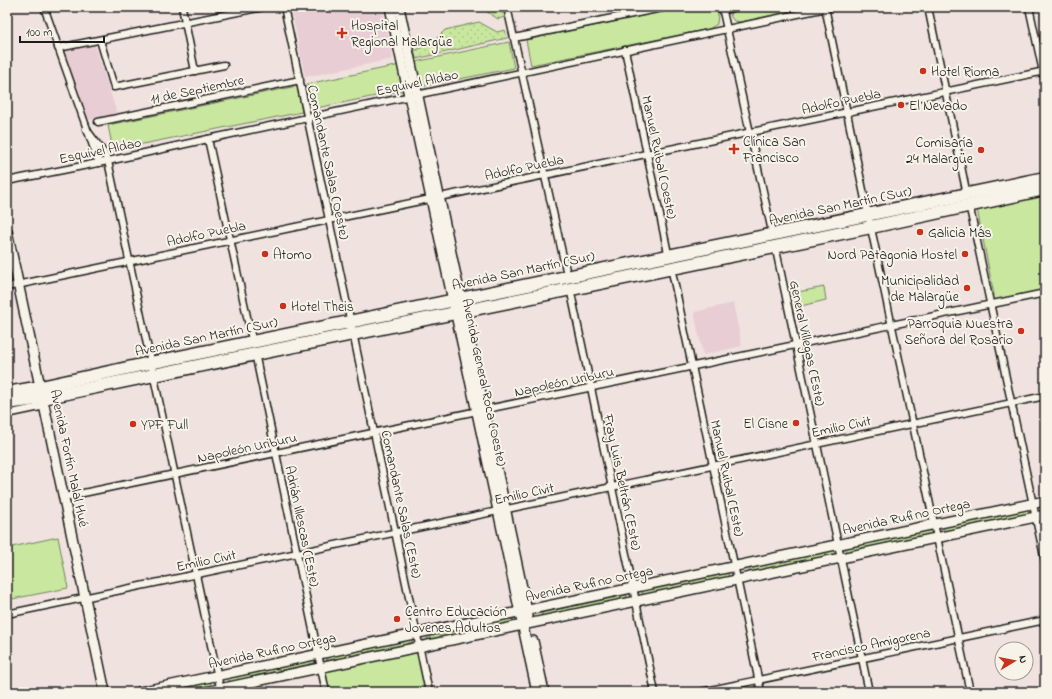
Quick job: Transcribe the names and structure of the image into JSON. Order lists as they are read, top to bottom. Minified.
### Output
{"streets":{"highway":["Avenida San Martín (Sur)"],"main road":["Avenida General Roca (Oeste)","Avenida Fortín Malal Hué","Avenida Rufino Ortega"],"street":["Esquivel Aldao","11 de Septiembre","Adolfo Puebla","Manuel Ruibal (Oeste)","Comandante Salas (Oeste)","General Villegas (Este)","Napoleón Uriburu","Emilio Civit","Manuel Ruibal (Este)","Fray Luis Beltrán (Este)","Comandante Salas (Este)","Adrián Illescas (Este)","Francisco Amigorena"]},"crossings":[["Esquivel Aldao","Manuel Ruibal (Oeste)"],["Esquivel Aldao","Comandante Salas (Oeste)"],["Esquivel Aldao","General Villegas (Este)"],["Esquivel Aldao","Avenida General Roca (Oeste)"],["Esquivel Aldao","Fray Luis Beltrán (Este)"],["Esquivel Aldao","Adrián Illescas (Este)"],["11 de Septiembre","Comandante Salas (Oeste)"],["Adolfo Puebla","Manuel Ruibal (Oeste)"],["Adolfo Puebla","Comandante Salas (Oeste)"],["Adolfo Puebla","General Villegas (Este)"],["Adolfo Puebla","Avenida General Roca (Oeste)"],["Adolfo Puebla","Avenida Fortín Malal Hué"],["Adolfo Puebla","Fray Luis Beltrán (Este)"],["Adolfo Puebla","Adrián Illescas (Este)"],["Manuel Ruibal (Oeste)","Avenida San Martín (Sur)"],["Manuel Ruibal (Oeste)","Manuel Ruibal (Este)"],["Comandante Salas (Oeste)","Avenida San Martín (Sur)"],["Comandante Salas (Oeste)","Comandante Salas (Este)"],["Avenida San Martín (Sur)","General Villegas (Este)"],["Avenida San Martín (Sur)","Avenida General Roca (Oeste)"],["Avenida San Martín (Sur)","Avenida Fortín Malal Hué"],["Avenida San Martín (Sur)","Manuel Ruibal (Este)"],["Avenida San Martín (Sur)","Fray Luis Beltrán (Este)"],["Avenida San Martín (Sur)","Comandante Salas (Este)"],["Avenida San Martín (Sur)","Adrián Illescas (Este)"],["General Villegas (Este)","Napoleón Uriburu"],["General Villegas (Este)","Emilio Civit"],["General Villegas (Este)","Avenida Rufino Ortega"],["General Villegas (Este)","Francisco Amigorena"],["Napoleón Uriburu","Avenida General Roca (Oeste)"],["Napoleón Uriburu","Avenida Fortín Malal Hué"],["Napoleón Uriburu","Manuel Ruibal (Este)"],["Napoleón Uriburu","Fray Luis Beltrán (Este)"],["Napoleón Uriburu","Comandante Salas (Este)"],["Napoleón Uriburu","Adrián Illescas (Este)"],["Avenida General Roca (Oeste)","Emilio Civit"],["Avenida General Roca (Oeste)","Avenida Rufino Ortega"],["Emilio Civit","Avenida Fortín Malal Hué"],["Emilio Civit","Manuel Ruibal (Este)"],["Emilio Civit","Fray Luis Beltrán (Este)"],["Emilio Civit","Comandante Salas (Este)"],["Emilio Civit","Adrián Illescas (Este)"],["Manuel Ruibal (Este)","Avenida Rufino Ortega"],["Manuel Ruibal (Este)","Francisco Amigorena"],["Fray Luis Beltrán (Este)","Avenida Rufino Ortega"],["Comandante Salas (Este)","Avenida Rufino Ortega"],["Avenida Rufino Ortega","Adrián Illescas (Este)"]],"places":{"health":["Hospital Regional Malargüe","Clínica San Francisco"],"other":["Hotel Rioma","El Nevado","Comisaría 24 Malargüe","Galicia Más","Atomo","Nord Patagonia Hostel","Municipalidad de Malargüe","Hotel Theis","Parroquia Nuestra Señora del Rosario","El Cisne","YPF Full","Centro Educación Jovenes Adultos"]},"scale_bar":"100 m","north":"right"}
